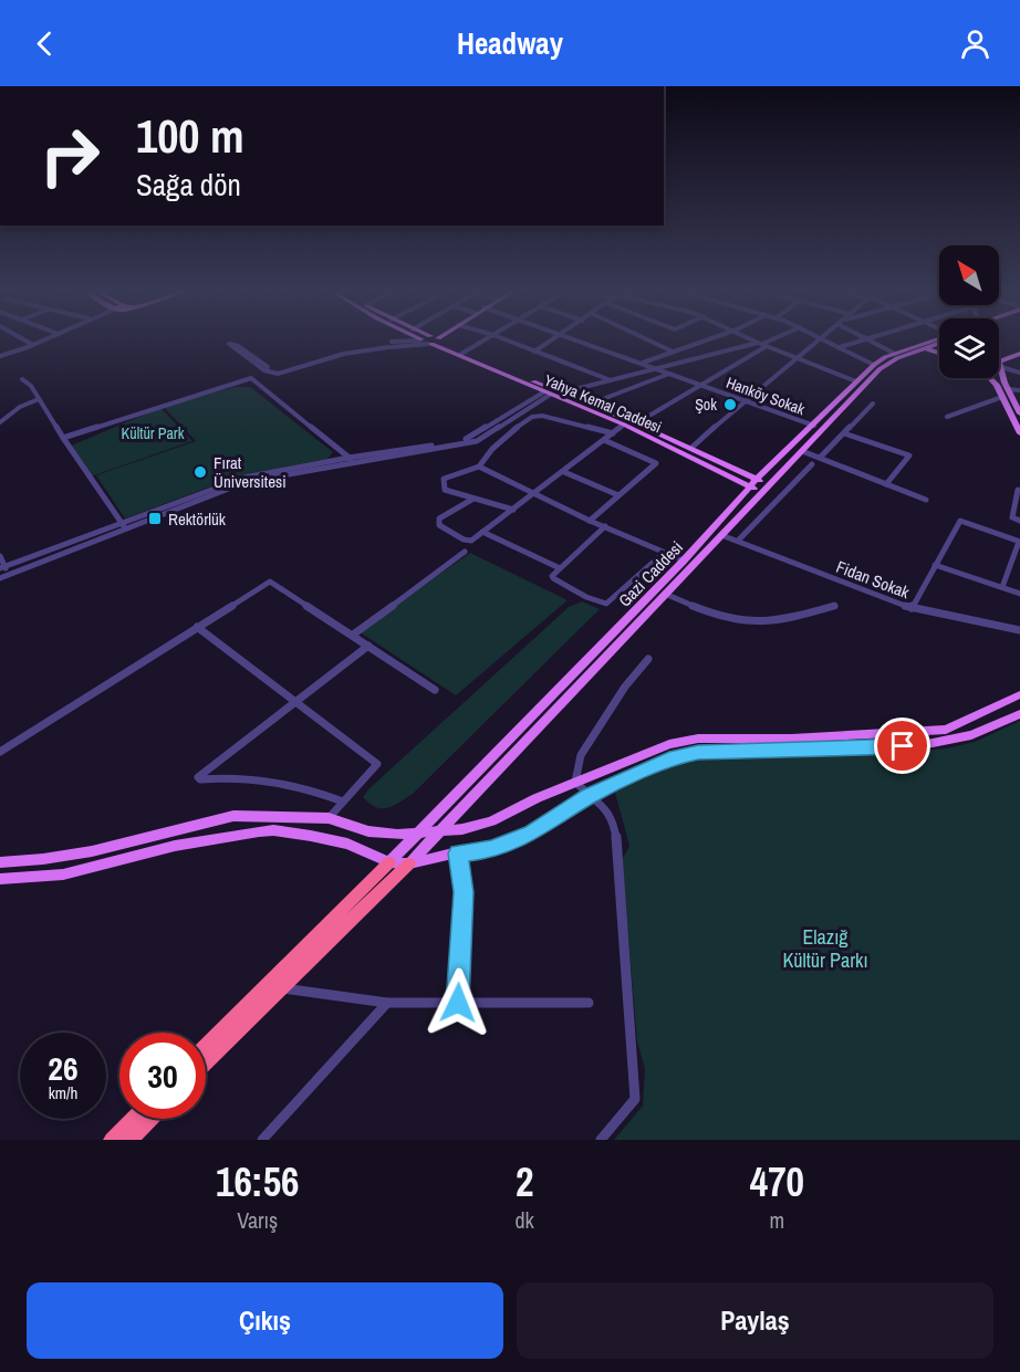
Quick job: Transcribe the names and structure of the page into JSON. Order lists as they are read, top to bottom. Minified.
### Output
{"streets":{"main road":["Yahya Kemal Caddesi","Gazi Caddesi"],"street":["Hanköy Sokak","Fidan Sokak"]},"crossings":[["Hanköy Sokak","Gazi Caddesi"],["Yahya Kemal Caddesi","Gazi Caddesi"],["Gazi Caddesi","Fidan Sokak"]],"parks":["Kültür Park","Elazığ Kültür Parkı"],"places":{"other":["Şok","Fırat Üniversitesi"],"transit":["Rektörlük"]},"north":"top left","page":{"header":"Headway","turn":["100 m","Sağa dön"],"speed":"26 km/h","limit":"30","eta":["16:56","Varış","2","dk","470","m"],"buttons":["Çıkış","Paylaş"]}}
